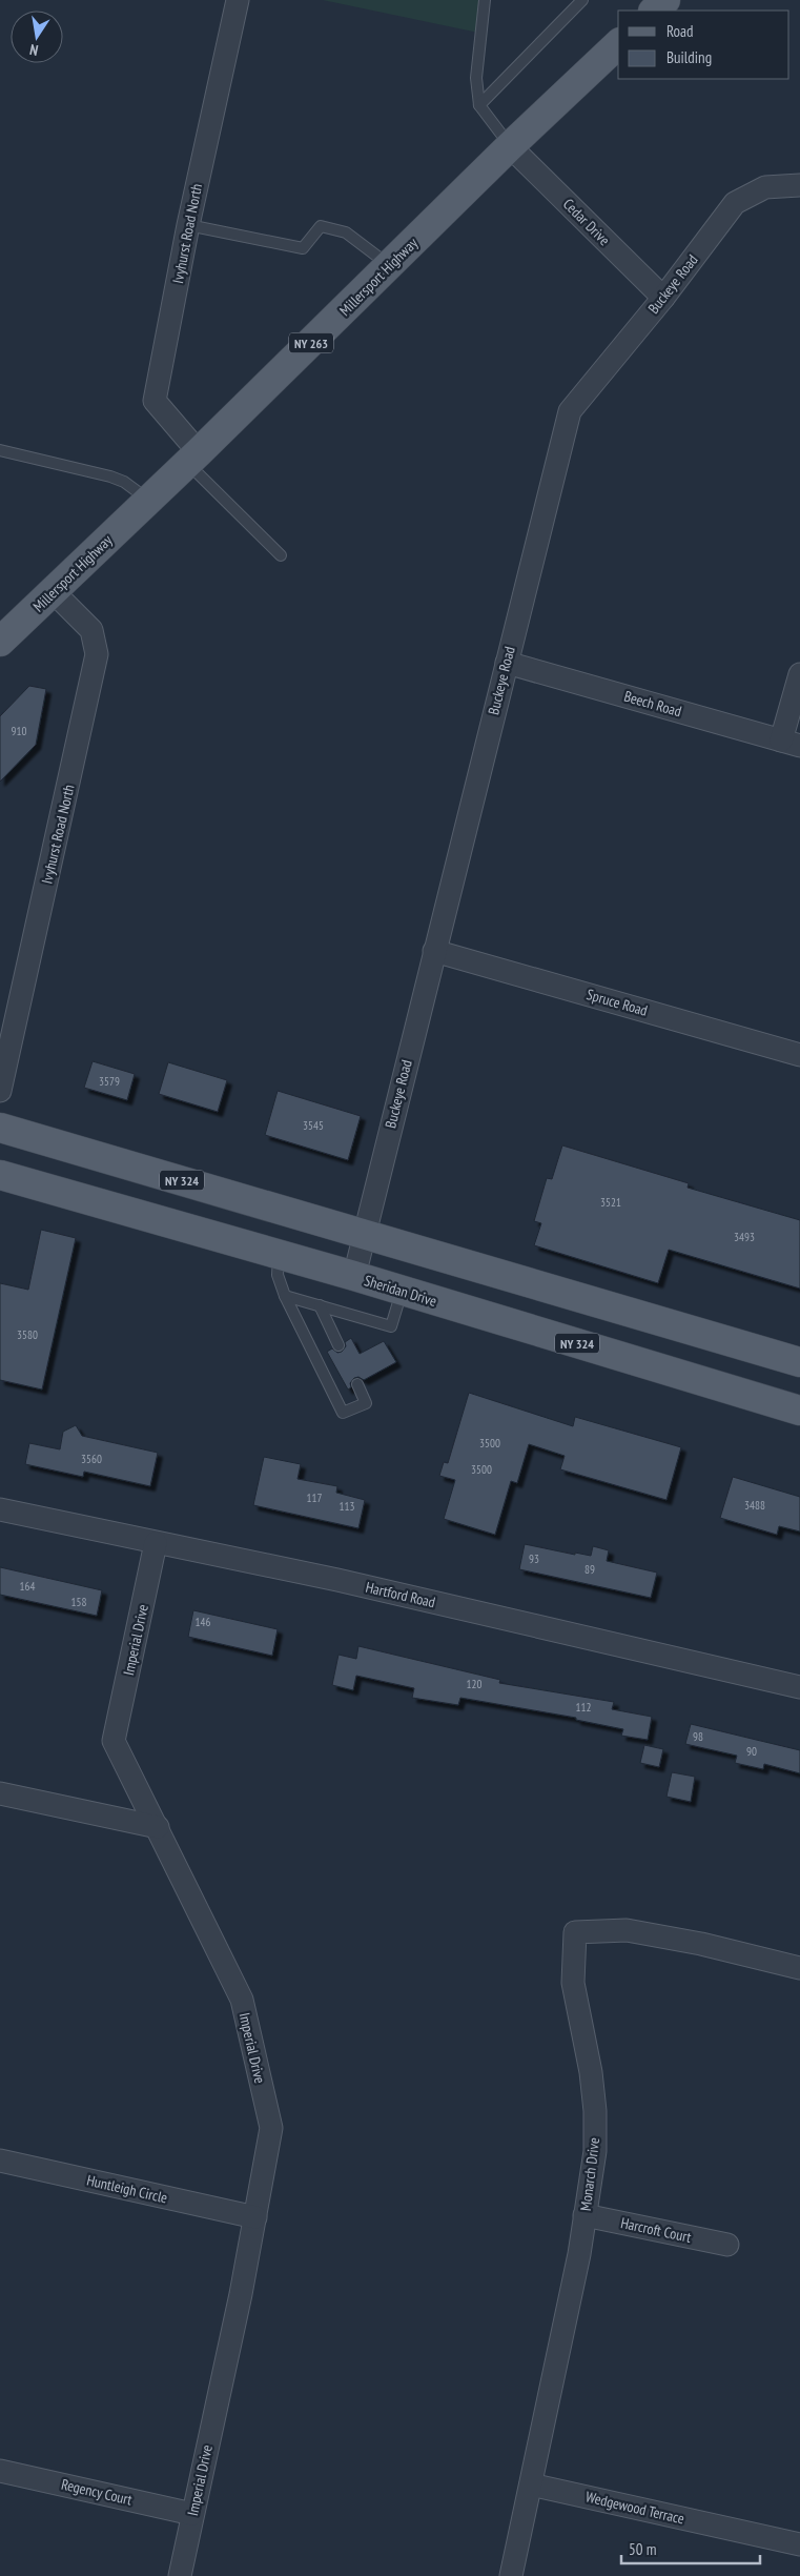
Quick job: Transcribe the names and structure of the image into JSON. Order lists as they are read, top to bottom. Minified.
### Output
{"streets":{"main road":["Millersport Highway","NY 263","NY 324","Sheridan Drive"],"street":["Cedar Drive","Ivyhurst Road North","Buckeye Road","Beech Road","Spruce Road","Hartford Road","Imperial Drive","Monarch Drive","Huntleigh Circle","Harcroft Court","Regency Court","Wedgewood Terrace"]},"crossings":[["Cedar Drive","Millersport Highway"],["Cedar Drive","Buckeye Road"],["Ivyhurst Road North","Millersport Highway"],["Buckeye Road","Beech Road"],["Buckeye Road","Spruce Road"],["Buckeye Road","NY 324"],["Buckeye Road","Sheridan Drive"],["Hartford Road","Imperial Drive"],["Imperial Drive","Huntleigh Circle"],["Imperial Drive","Regency Court"],["Monarch Drive","Harcroft Court"],["Monarch Drive","Wedgewood Terrace"]],"house_numbers":["910","3579","3545","3521","3493","3580","3500","3560","3500","117","3488","113","93","89","164","158","146","120","112","98","90"],"legend":["Road","Building"],"scale_bar":"50 m","north":"bottom"}
